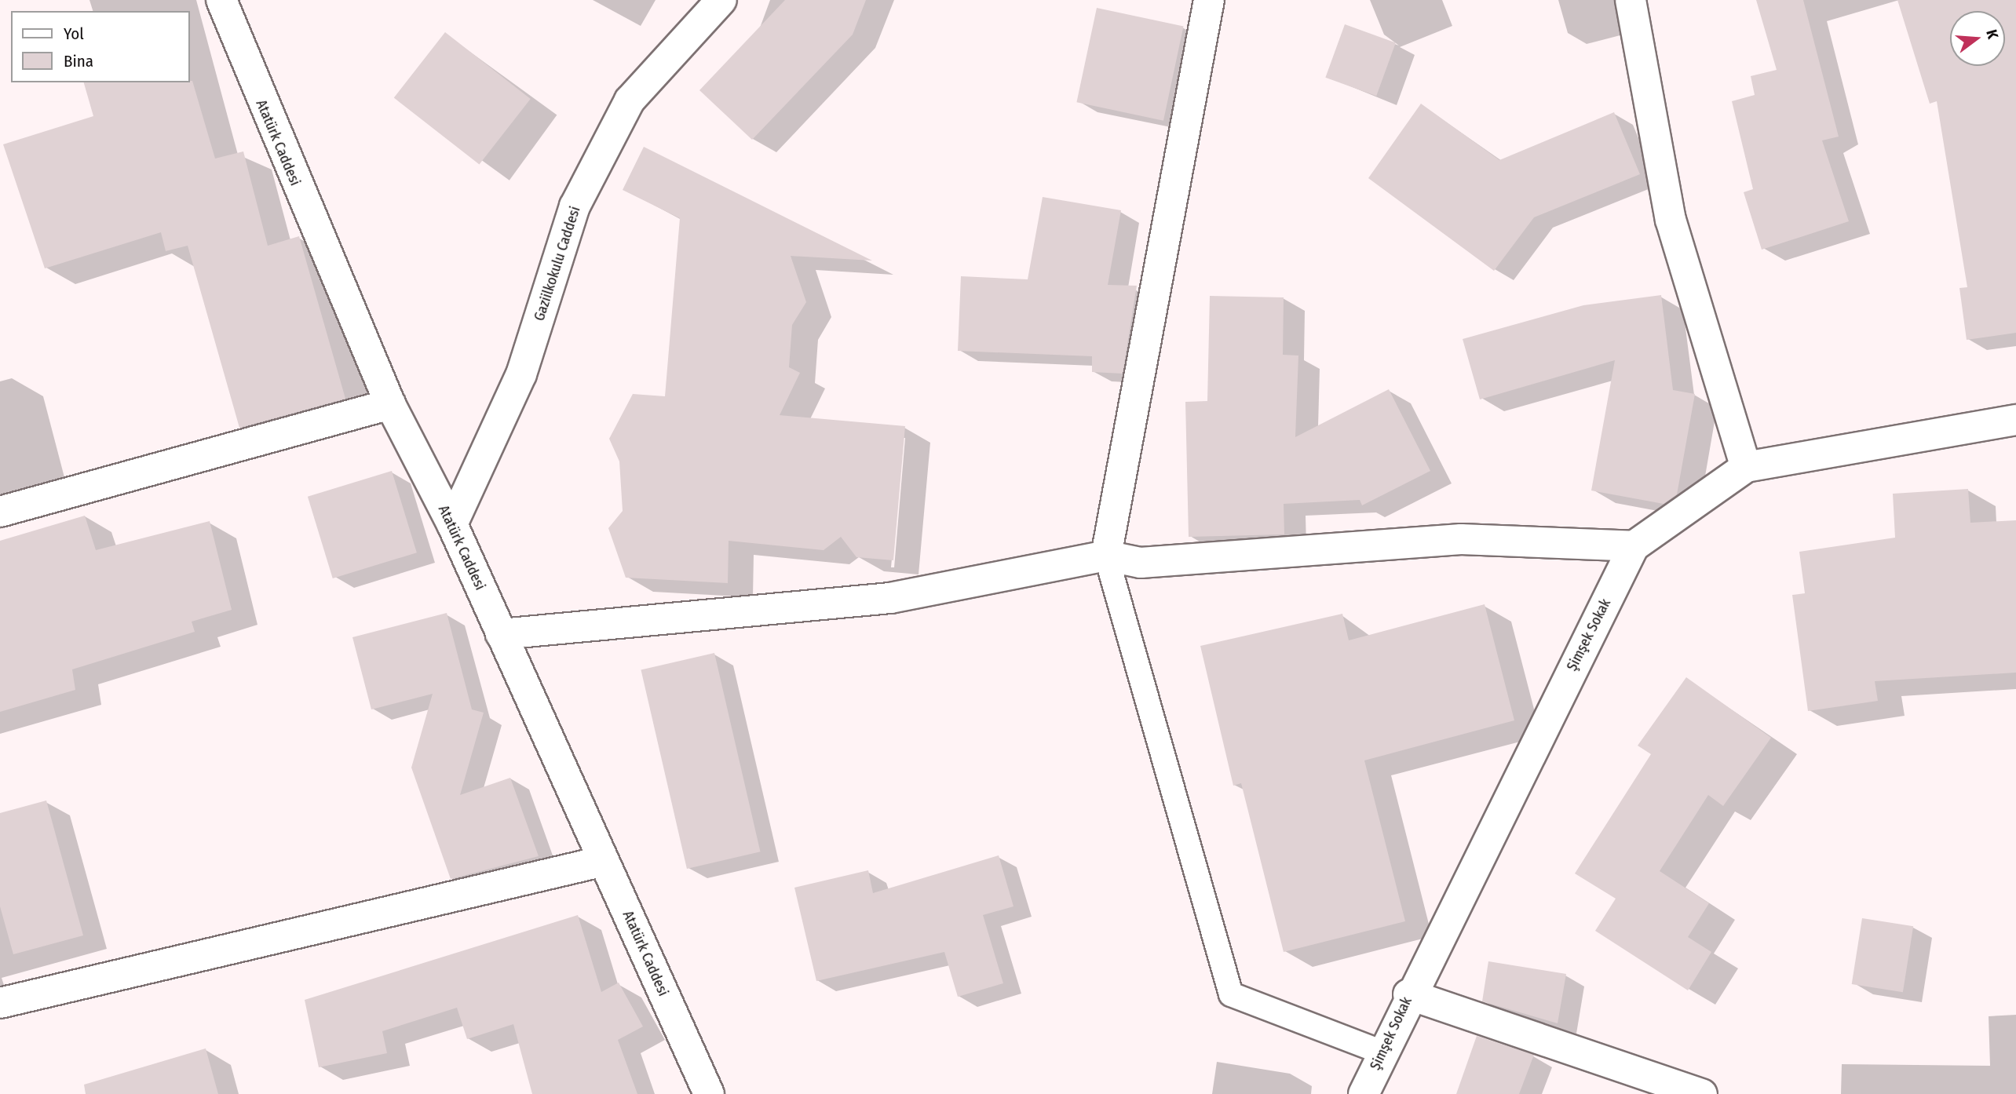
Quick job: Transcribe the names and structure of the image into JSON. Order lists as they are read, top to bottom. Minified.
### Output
{"streets":{"street":["Atatürk Caddesi","Gaziilkokulu Caddesi","Şimşek Sokak"]},"crossings":[["Atatürk Caddesi","Gaziilkokulu Caddesi"]],"legend":["Yol","Bina"],"north":"right"}
